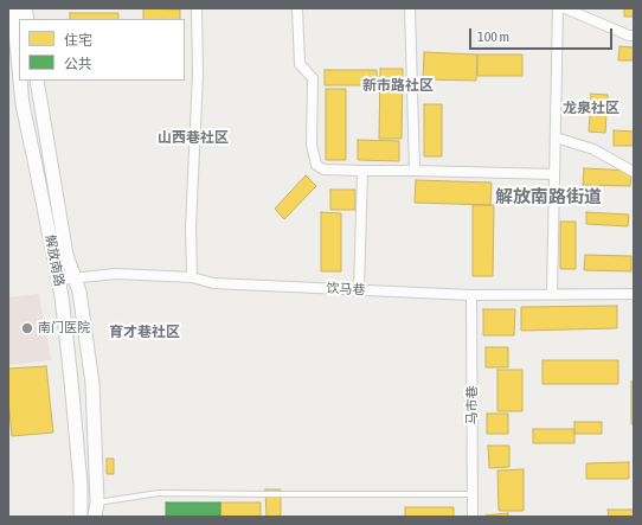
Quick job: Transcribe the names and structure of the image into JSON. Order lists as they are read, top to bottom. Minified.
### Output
{"streets":{"main road":["解放南路"],"street":["饮马巷","马市巷"]},"crossings":[["解放南路","饮马巷"],["饮马巷","马市巷"]],"districts":["新市路社区","龙泉社区","山西巷社区","解放南路街道","育才巷社区"],"places":["南门医院"],"legend":["住宅","公共"],"scale_bar":"100 m"}
